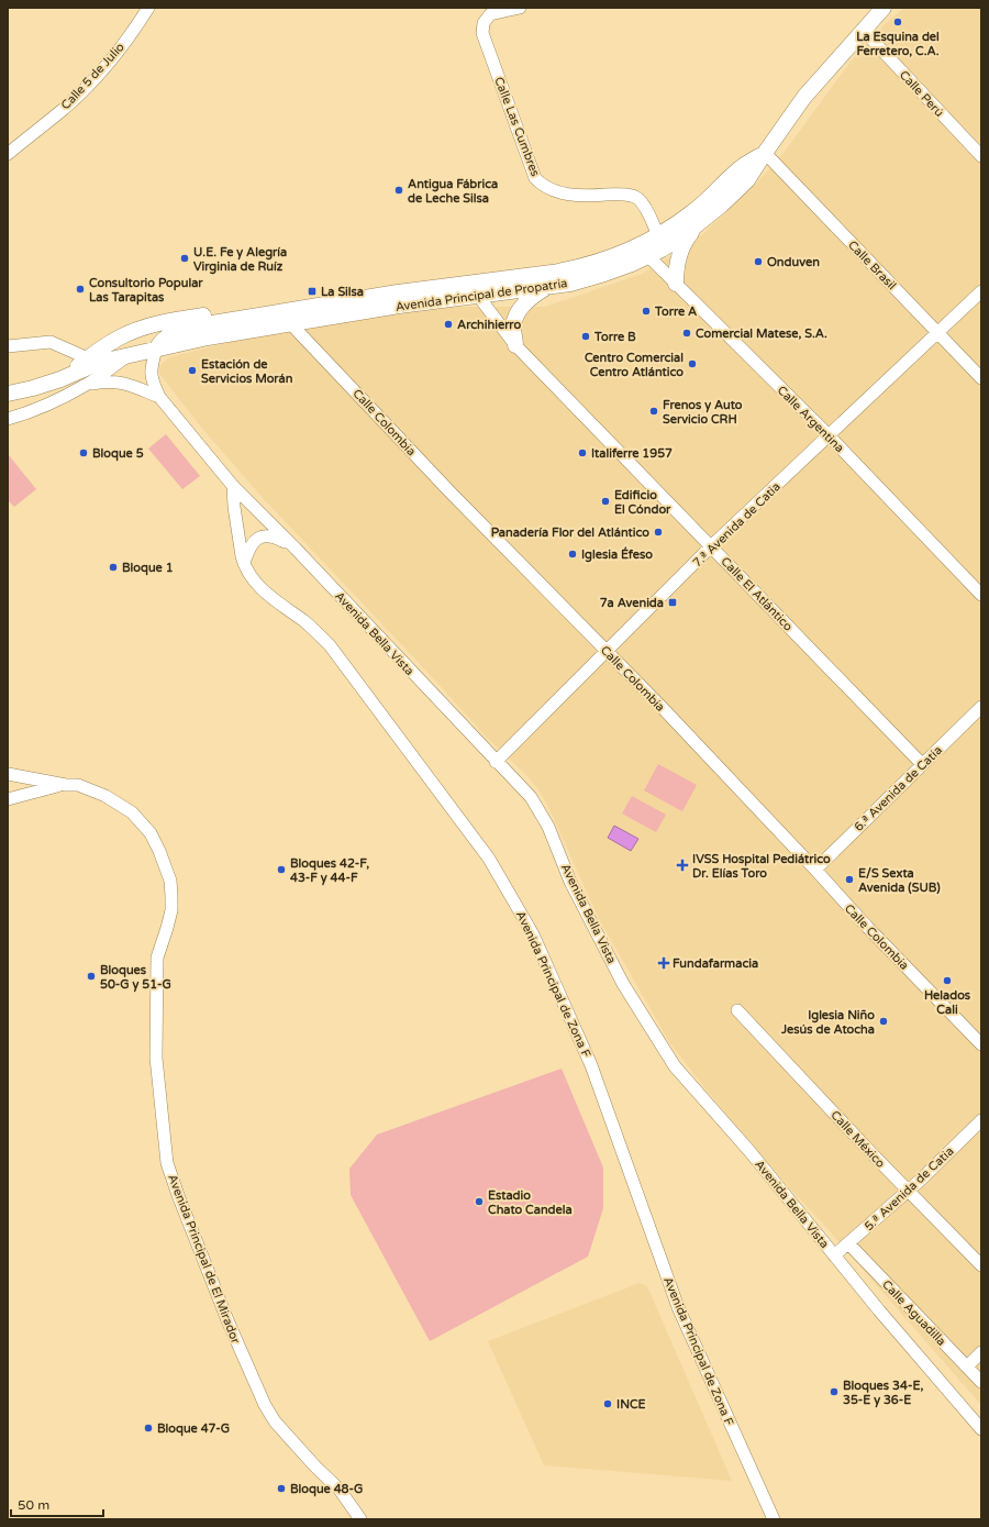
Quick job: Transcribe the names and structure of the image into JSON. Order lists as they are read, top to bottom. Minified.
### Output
{"streets":{"main road":["Avenida Principal de Propatria"],"street":["Calle 5 de Julio","Calle Perú","Calle Las Cumbres","Calle Brasil","Calle Argentina","Calle Colombia","7.ª Avenida de Catia","Calle El Atlántico","Avenida Bella Vista","6.ª Avenida de Catia","Avenida Principal de Zona F","Calle México","5.ª Avenida de Catia","Avenida Principal de El Mirador","Calle Aguadilla"]},"crossings":[["Calle Perú","Avenida Principal de Propatria"],["Calle Las Cumbres","Avenida Principal de Propatria"],["Calle Brasil","Avenida Principal de Propatria"],["Calle Brasil","7.ª Avenida de Catia"],["Avenida Principal de Propatria","Calle Argentina"],["Avenida Principal de Propatria","Calle Colombia"],["Avenida Principal de Propatria","Calle El Atlántico"],["Avenida Principal de Propatria","Avenida Bella Vista"],["Calle Argentina","7.ª Avenida de Catia"],["Calle Colombia","7.ª Avenida de Catia"],["Calle Colombia","6.ª Avenida de Catia"],["7.ª Avenida de Catia","Calle El Atlántico"],["7.ª Avenida de Catia","Avenida Bella Vista"],["Calle El Atlántico","6.ª Avenida de Catia"],["Avenida Bella Vista","Avenida Principal de Zona F"],["Avenida Bella Vista","5.ª Avenida de Catia"],["Calle México","5.ª Avenida de Catia"],["5.ª Avenida de Catia","Calle Aguadilla"]],"places":{"other":["La Esquina del Ferretero, C.A.","Antigua Fábrica de Leche Silsa","U.E. Fe y Alegría Virginia de Ruíz","Onduven","Consultorio Popular Las Tarapitas","Torre A","Archihierro","Comercial Matese, S.A.","Torre B","Centro Comercial Centro Atlántico","Estación de Servicios Morán","Frenos y Auto Servicio CRH","Bloque 5","Italiferre 1957","Edificio El Cóndor","Panadería Flor del Atlántico","Iglesia Éfeso","Bloque 1","Bloques 42-F, 43-F y 44-F","E/S Sexta Avenida (SUB)","Bloques 50-G y 51-G","Helados Cali","Iglesia Niño Jesús de Atocha","Estadio Chato Candela","Bloques 34-E, 35-E y 36-E","INCE","Bloque 47-G","Bloque 48-G"],"transit":["La Silsa","7a Avenida"],"health":["IVSS Hospital Pediátrico Dr. Elías Toro","Fundafarmacia"]},"scale_bar":"50 m"}
